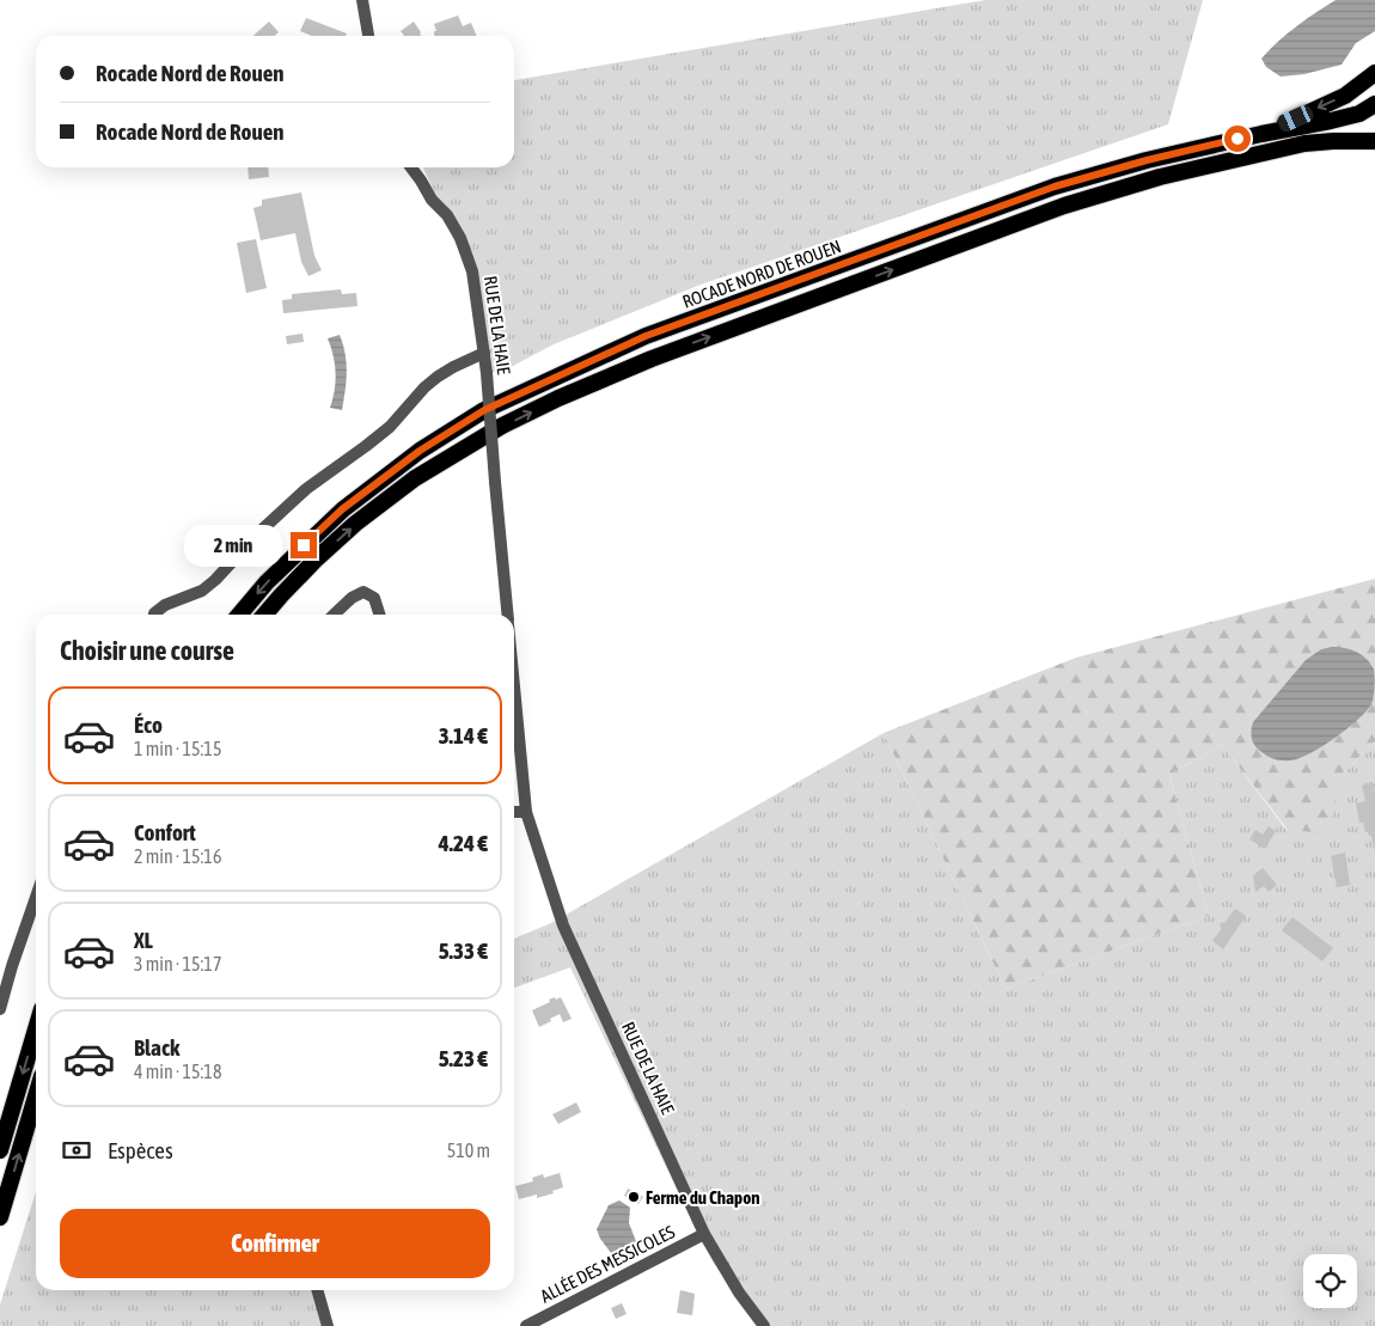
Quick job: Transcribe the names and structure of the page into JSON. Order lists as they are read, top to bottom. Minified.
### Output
{"streets":{"highway":["ROCADE NORD DE ROUEN"],"street":["RUE DE LA HAIE","ALLÉE DES MESSICOLES"]},"crossings":[["RUE DE LA HAIE","ALLÉE DES MESSICOLES"]],"places":["Ferme du Chapon"],"page":{"banner":["Rocade Nord de Rouen","Rocade Nord de Rouen"],"bubble":"2 min","heading":"Choisir une course","list":[{"name":"Éco","note":"1 min · 15:15","value":"3.14 €"},{"name":"Confort","note":"2 min · 15:16","value":"4.24 €"},{"name":"XL","note":"3 min · 15:17","value":"5.33 €"},{"name":"Black","note":"4 min · 15:18","value":"5.23 €"}],"pay":["Espèces","510 m"],"buttons":"Confirmer"}}
